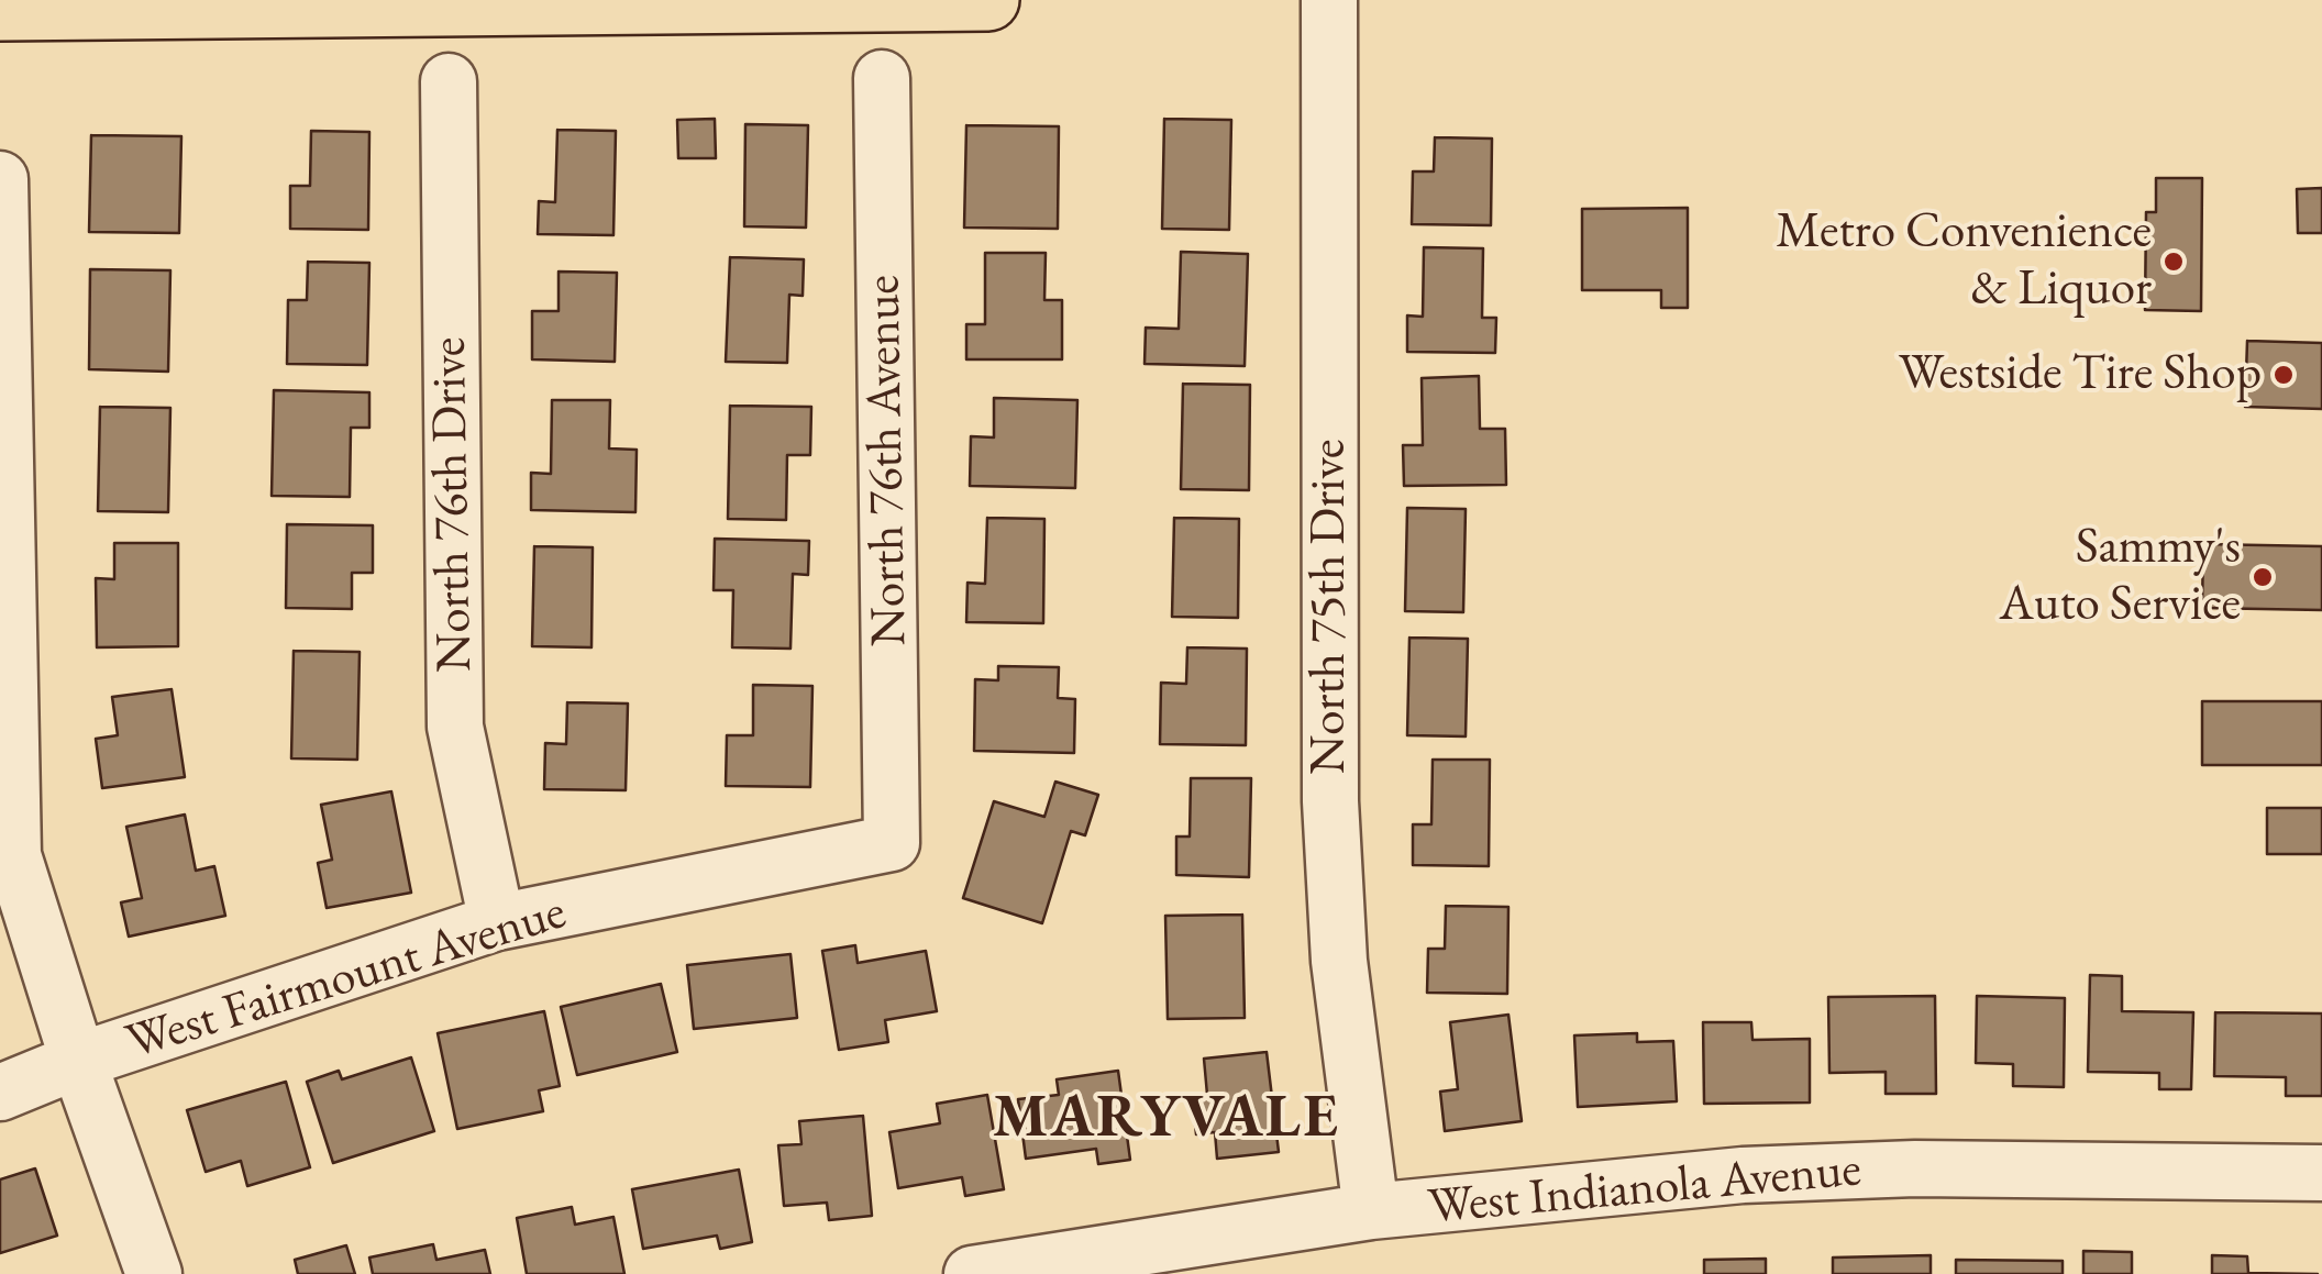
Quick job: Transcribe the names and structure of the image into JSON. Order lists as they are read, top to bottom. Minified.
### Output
{"streets":{"street":["North 76th Avenue","North 76th Drive","North 75th Drive","West Fairmount Avenue","West Indianola Avenue"]},"crossings":[["North 76th Avenue","West Fairmount Avenue"],["North 76th Drive","West Fairmount Avenue"],["North 75th Drive","West Indianola Avenue"]],"districts":["MARYVALE"],"places":["Metro Convenience & Liquor","Westside Tire Shop","Sammy's Auto Service"]}
